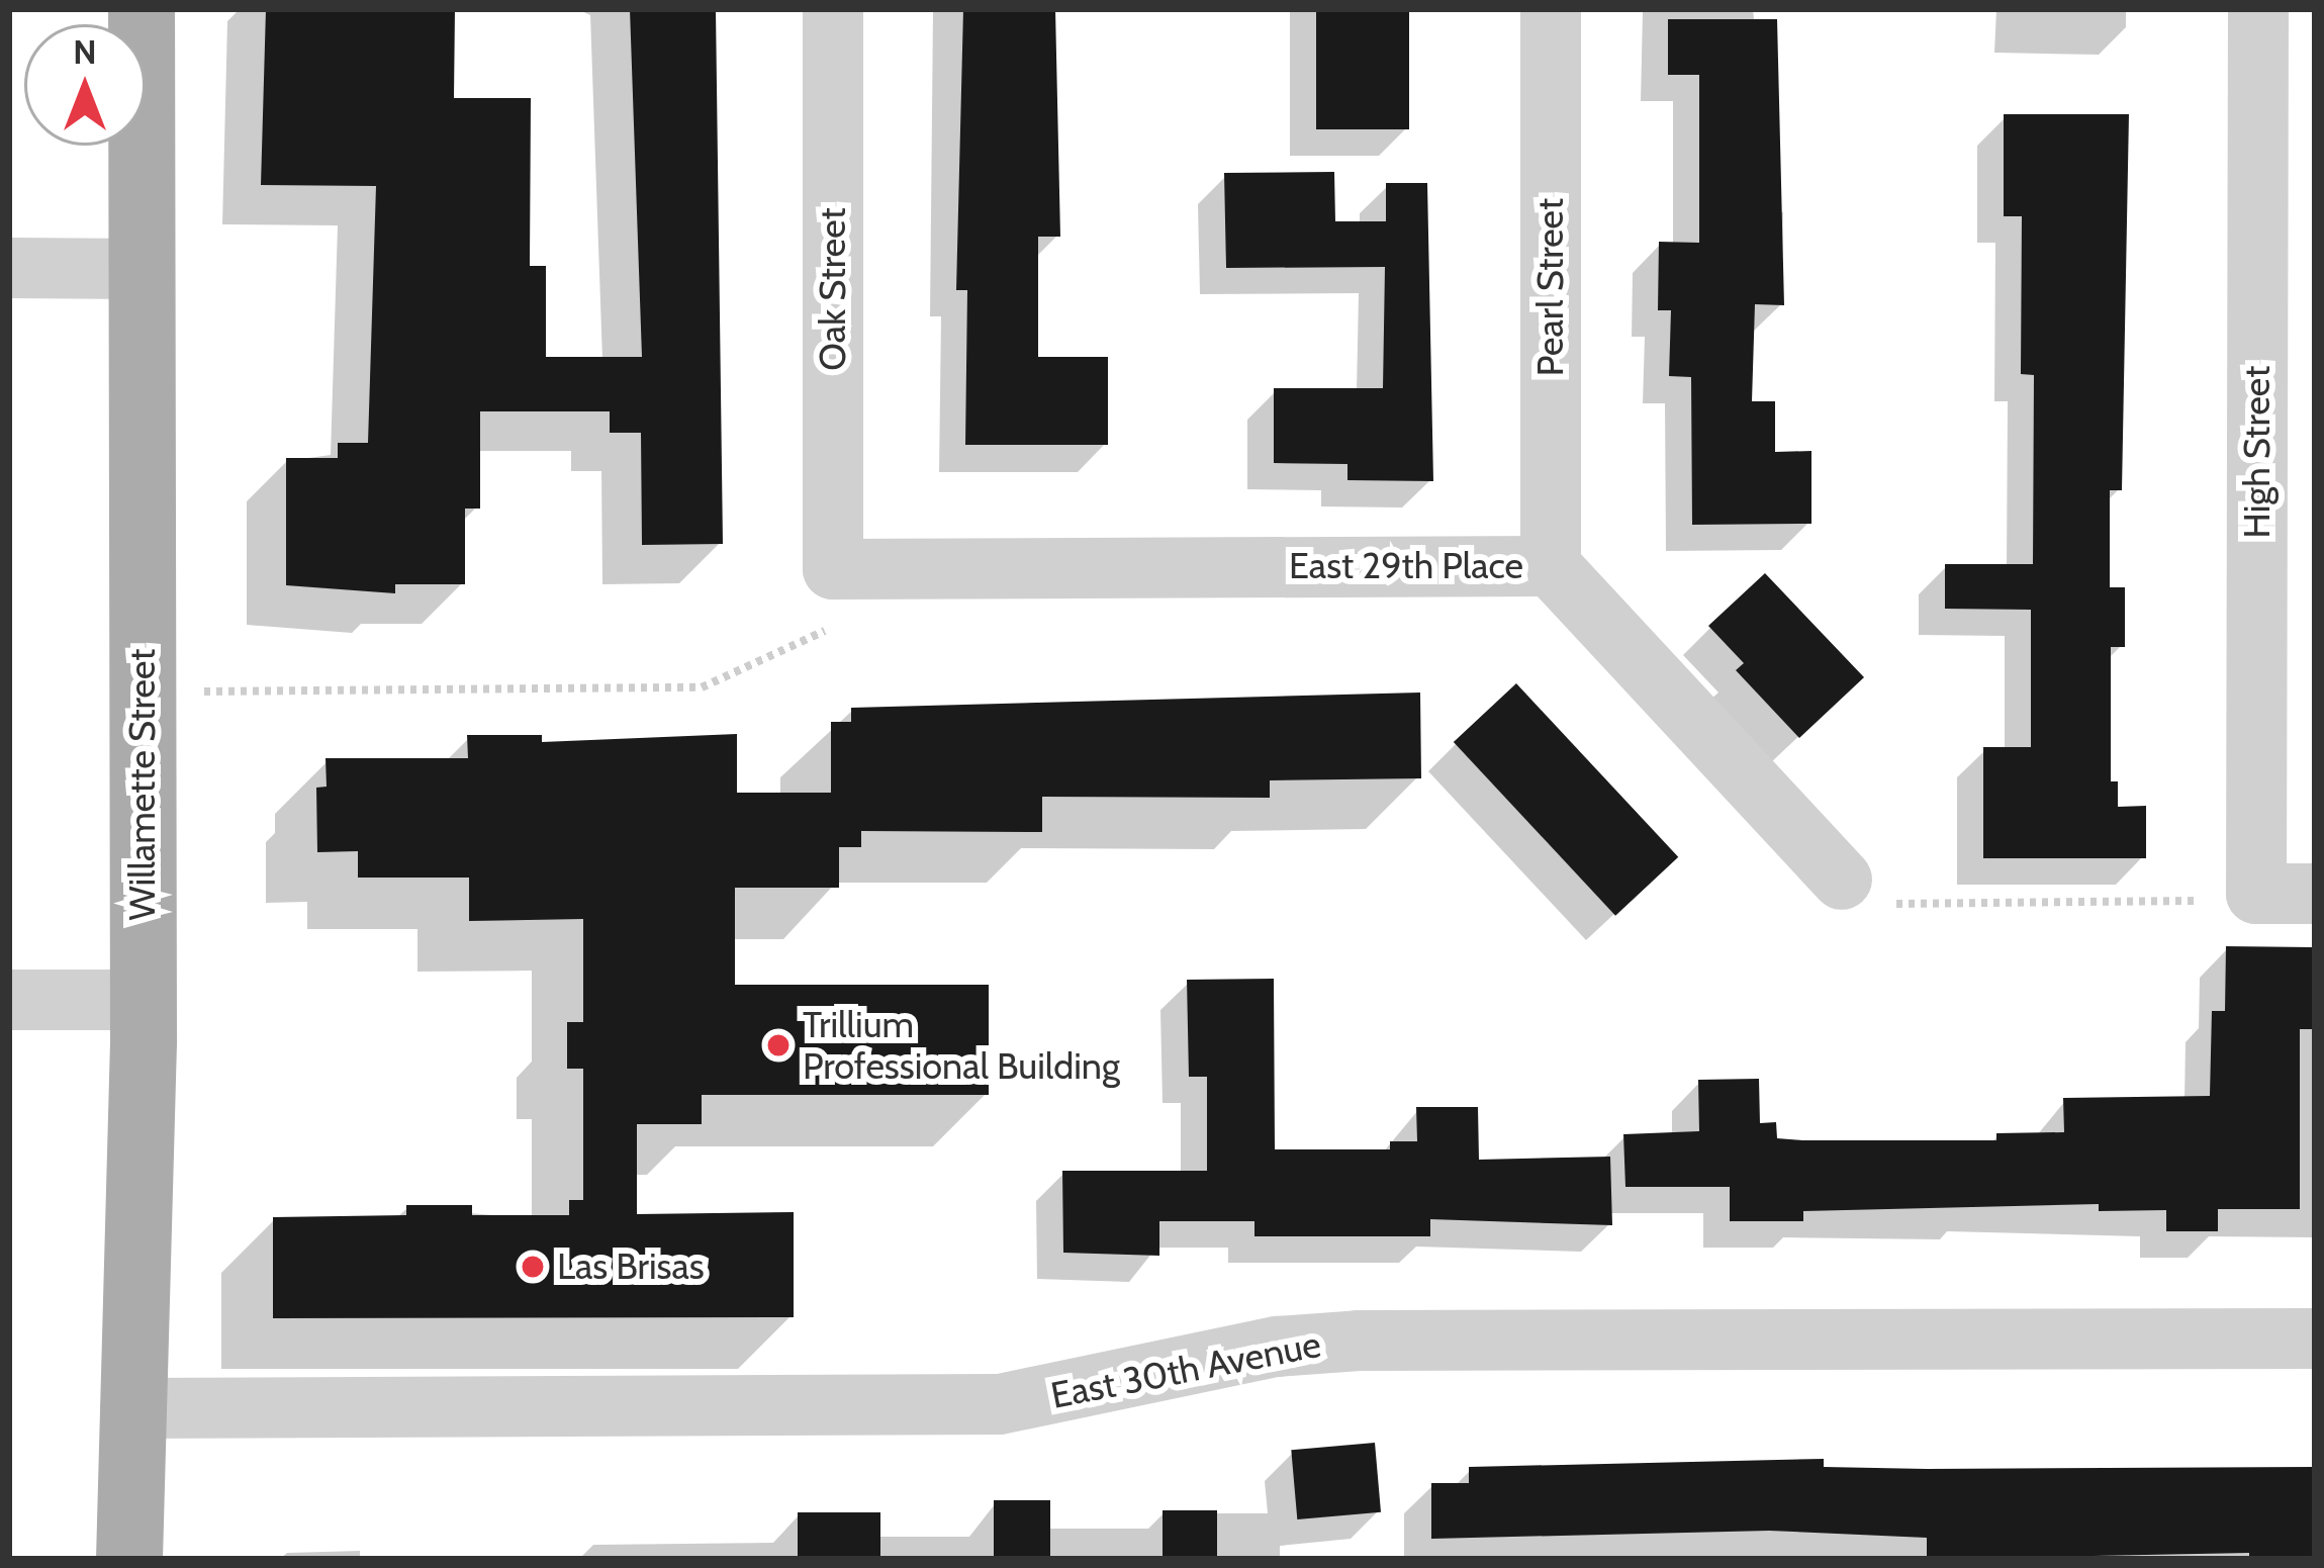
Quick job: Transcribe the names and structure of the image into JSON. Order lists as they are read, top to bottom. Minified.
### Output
{"streets":{"main road":["Willamette Street"],"street":["Pearl Street","Oak Street","High Street","East 29th Place","East 30th Avenue"]},"crossings":[["Pearl Street","East 29th Place"],["Oak Street","East 29th Place"],["Willamette Street","East 30th Avenue"]],"places":["Trillium Professional Building","Las Brisas"],"north":"top"}
